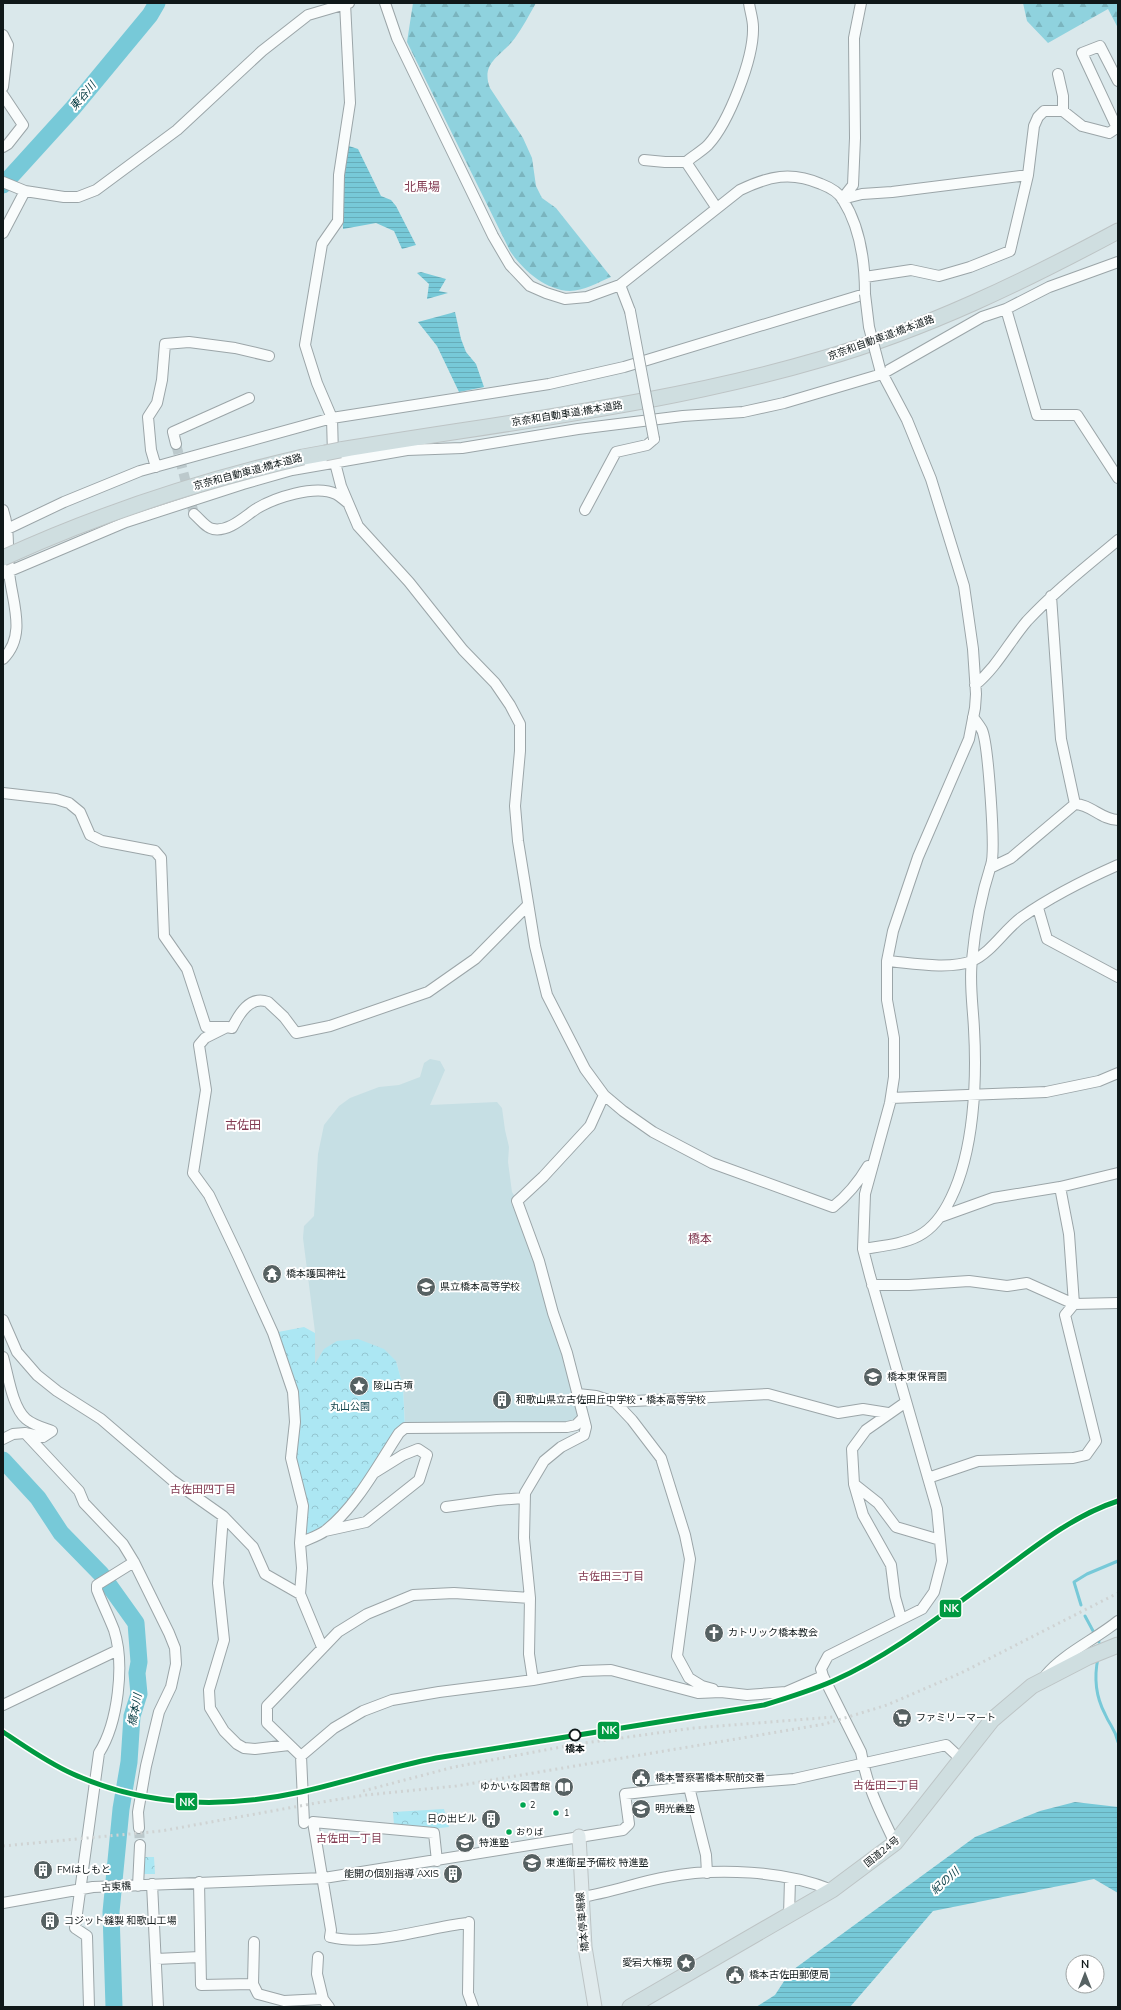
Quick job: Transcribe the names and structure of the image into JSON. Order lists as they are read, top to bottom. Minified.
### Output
{"streets":{"highway":["京奈和自動車道;橋本道路","国道24号"],"main road":["橋本停車場線"],"street":["古東橋"]},"crossings":[["古東橋","橋本停車場線"]],"districts":["北馬場","古佐田","橋本","古佐田四丁目","古佐田三丁目","古佐田二丁目","古佐田一丁目"],"water":["東谷川","橋本川","紀の川"],"parks":["丸山公園"],"places":{"temple":["橋本護国神社"],"school or university":["県立橋本高等学校","橋本東保育園","明光義塾","特進塾","東進衛星予備校 特進塾"],"place":["陵山古墳","愛宕大権現"],"building":["和歌山県立古佐田丘中学校・橋本高等学校","日の出ビル","FMはしもと","能開の個別指導 AXIS","コジット縫製 和歌山工場"],"church":["カトリック橋本教会"],"supermarket":["ファミリーマート"],"other":["橋本","2","1","おりば"],"public building":["橋本警察署橋本駅前交番","橋本古佐田郵便局"],"library":["ゆかいな図書館"]},"lines":["transit line NK"],"north":"top"}
